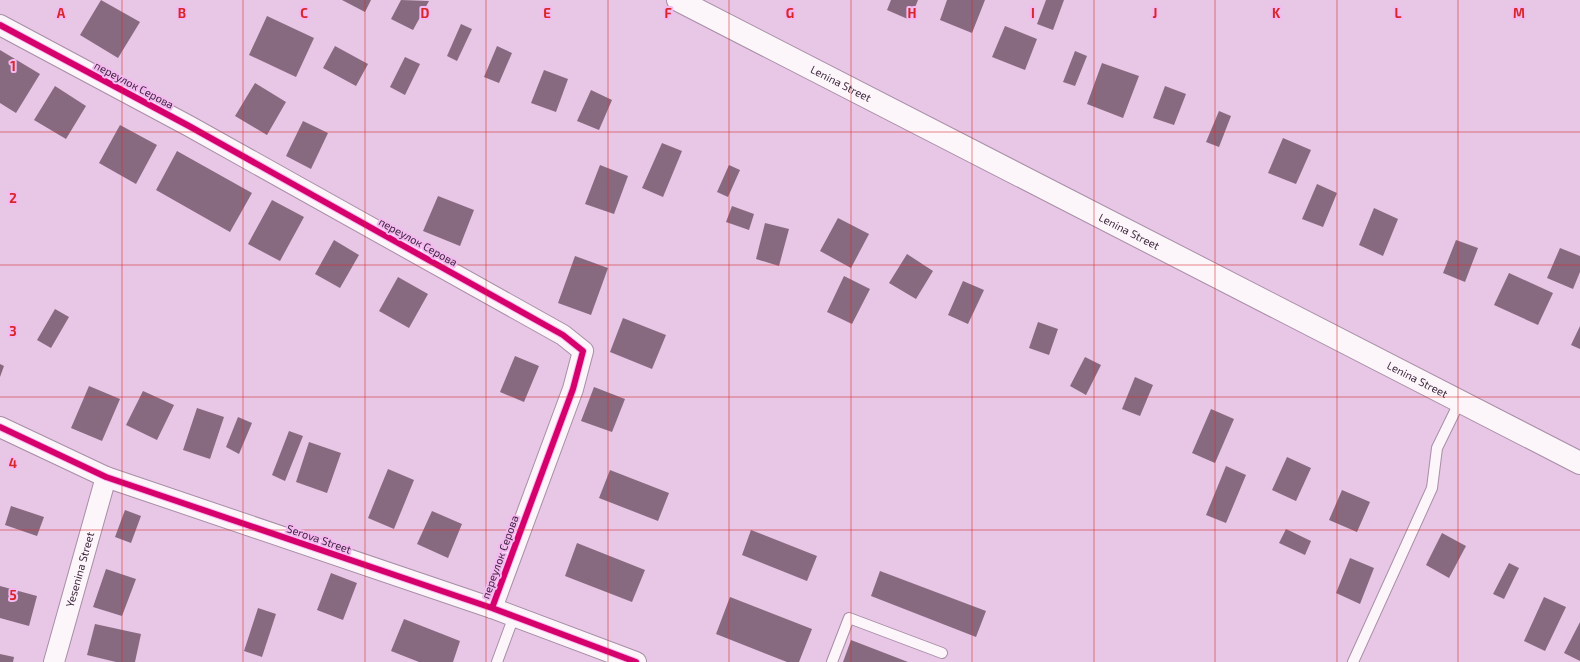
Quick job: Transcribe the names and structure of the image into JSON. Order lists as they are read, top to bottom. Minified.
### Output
{"streets":{"main road":["Lenina Street"],"street":["переулок Серова","Serova Street","Yesenina Street"]},"crossings":[["переулок Серова","Serova Street"],["Serova Street","Yesenina Street"]],"grid":{"columns":["A","B","C","D","E","F","G","H","I","J","K","L","M"],"rows":["1","2","3","4","5"]}}
